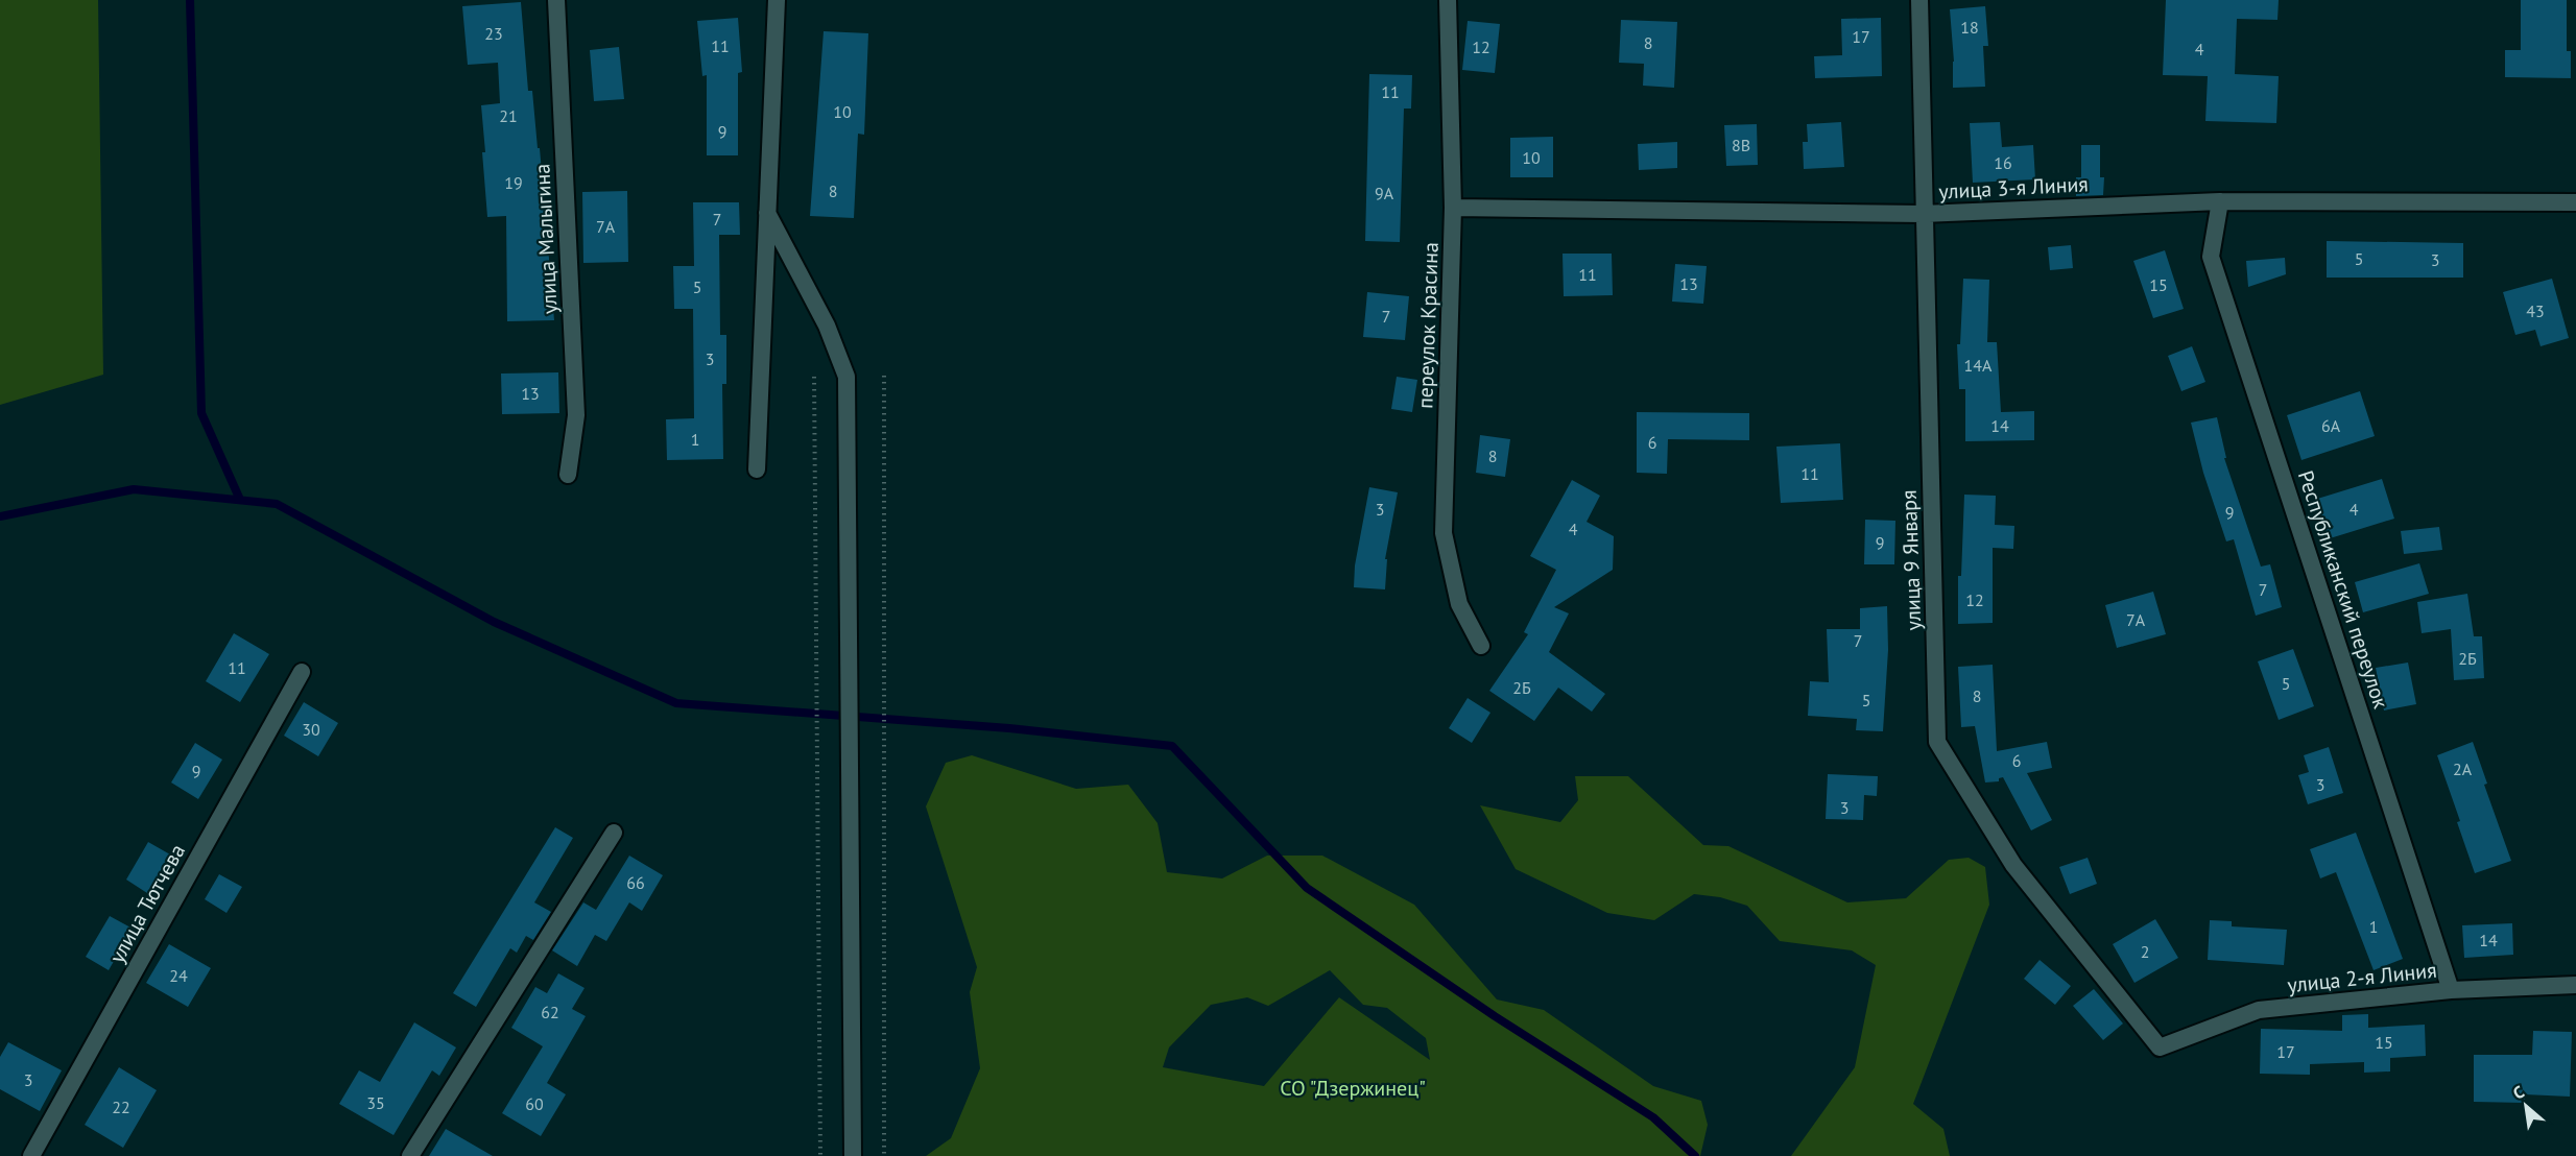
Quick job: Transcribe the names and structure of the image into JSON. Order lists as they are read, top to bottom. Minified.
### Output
{"streets":{"street":["улица 3-я Линия","улица Малыгина","переулок Красина","улица 9 Января","Республиканский переулок","улица Тютчева","улица 2-я Линия"]},"crossings":[["улица 3-я Линия","переулок Красина"],["улица 3-я Линия","улица 9 Января"],["улица 3-я Линия","Республиканский переулок"],["улица 9 Января","улица 2-я Линия"],["Республиканский переулок","улица 2-я Линия"]],"parks":["СО \"Дзержинец\""],"house_numbers":["18","23","17","8","11","12","4","11","10","21","9","8В","10","16","19","8","9А","7","7А","5","3","11","13","15","5","43","7","3","14А","13","14","6А","1","6","8","11","3","4","9","4","9","7","12","7А","7","2Б","11","5","2Б","8","5","30","6","2А","9","3","3","66","1","14","2","24","62","15","17","3","35","60","22"],"north":"top left"}
